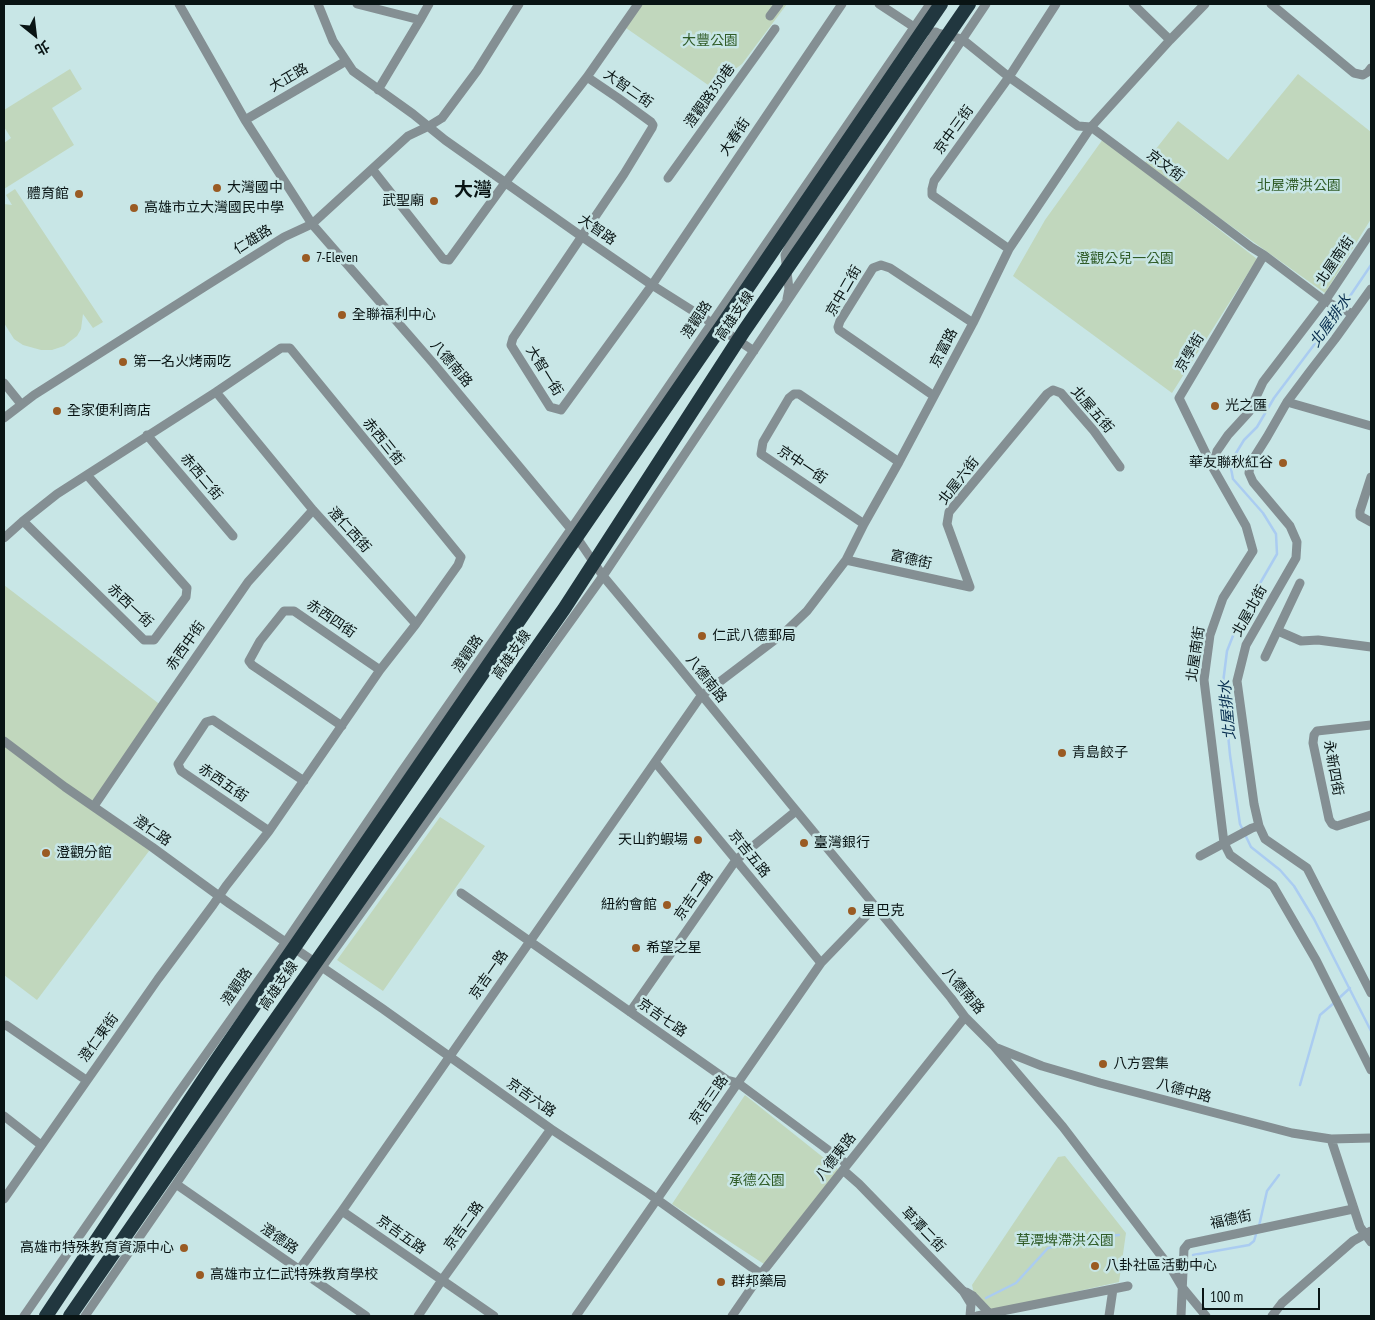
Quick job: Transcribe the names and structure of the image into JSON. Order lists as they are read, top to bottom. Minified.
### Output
{"streets":{"highway":["高雄支線"],"street":["大正路","大智二街","澄觀路350巷","京中三街","大春街","京文街","大智路","仁雄路","北屋南街","京中二街","澄觀路","京富路","京學街","八德南路","大智一街","北屋五街","赤西三街","京中一街","赤西二街","北屋六街","澄仁西街","富德街","赤西一街","北屋北街","赤西四街","赤西中街","永新四街","赤西五街","澄仁路","京吉五路","京吉二路","京吉一路","京吉七路","澄仁東街","八德中路","京吉六路","京吉三路","八德東路","福德街","草潭二街","澄德路"]},"crossings":[["大正路","八德南路"],["大智二街","大智路"],["大智二街","仁雄路"],["大智二街","大智一街"],["京中三街","京文街"],["京中三街","京富路"],["大春街","大智路"],["大春街","大智一街"],["京文街","北屋南街"],["京文街","京富路"],["京文街","京學街"],["京文街","北屋北街"],["大智路","仁雄路"],["大智路","澄觀路"],["大智路","大智一街"],["仁雄路","八德南路"],["北屋南街","京學街"],["京中二街","京富路"],["澄觀路","八德南路"],["澄觀路","澄仁路"],["澄觀路","京吉六路"],["京富路","八德南路"],["京富路","京中一街"],["京富路","富德街"],["京富路","京吉一路"],["八德南路","京吉二路"],["八德南路","京吉一路"],["八德南路","八德中路"],["八德南路","京吉三路"],["八德南路","八德東路"],["八德南路","福德街"],["北屋五街","北屋六街"],["赤西三街","澄仁西街"],["北屋六街","富德街"],["澄仁西街","赤西中街"],["赤西中街","澄仁路"],["澄仁路","澄仁東街"],["澄仁路","京吉六路"],["京吉五路","京吉二路"],["京吉五路","京吉一路"],["京吉五路","京吉三路"],["京吉二路","京吉七路"],["京吉二路","京吉六路"],["京吉一路","京吉七路"],["京吉一路","京吉六路"],["京吉一路","澄德路"],["京吉七路","京吉三路"],["京吉七路","八德東路"],["京吉七路","草潭二街"],["京吉六路","京吉三路"],["京吉六路","八德東路"],["八德東路","草潭二街"]],"districts":["大灣"],"water":["北屋排水"],"parks":["大豐公園","北屋滯洪公園","澄觀公兒一公園","承德公園","草潭埤滯洪公園"],"places":["大灣國中","體育館","武聖廟","高雄市立大灣國民中學","7-Eleven","全聯福利中心","第一名火烤兩吃","光之匯","全家便利商店","華友聯秋紅谷","仁武八德郵局","青島餃子","天山釣蝦場","臺灣銀行","澄觀分館","紐約會館","星巴克","希望之星","八方雲集","高雄市特殊教育資源中心","八卦社區活動中心","高雄市立仁武特殊教育學校","群邦藥局"],"scale_bar":"100 m","north":"bottom right"}
